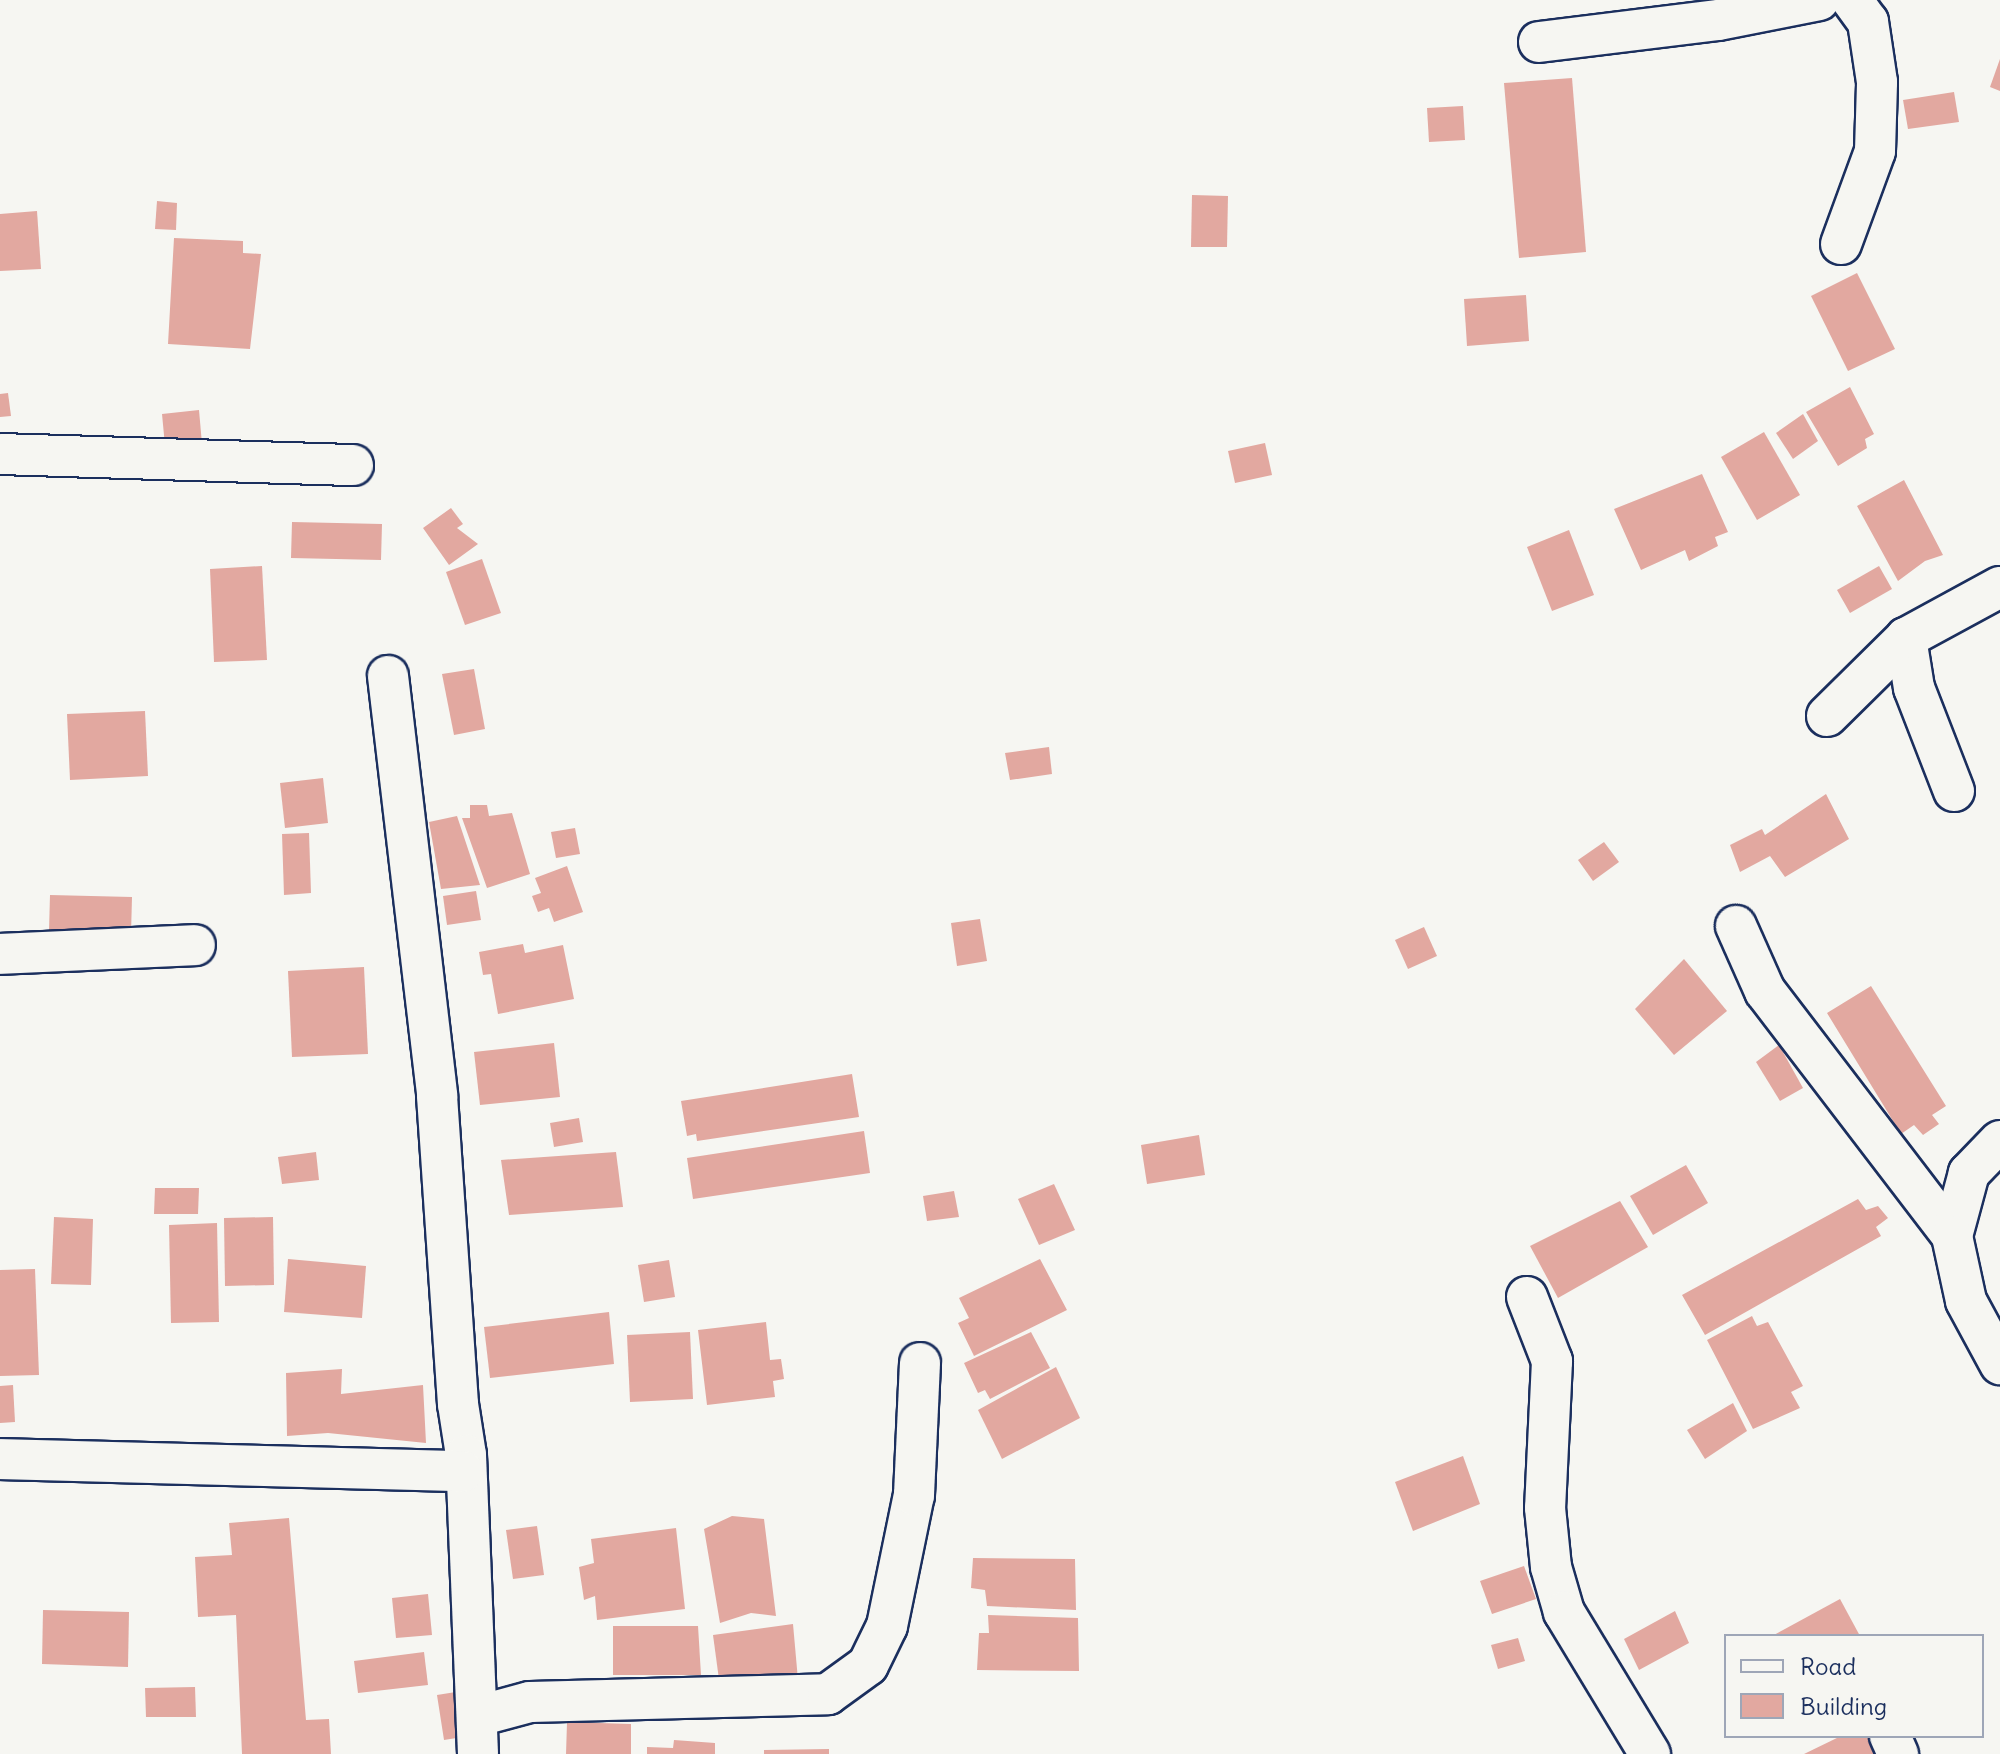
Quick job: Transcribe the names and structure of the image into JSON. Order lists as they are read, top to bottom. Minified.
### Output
{"legend":["Road","Building"]}
